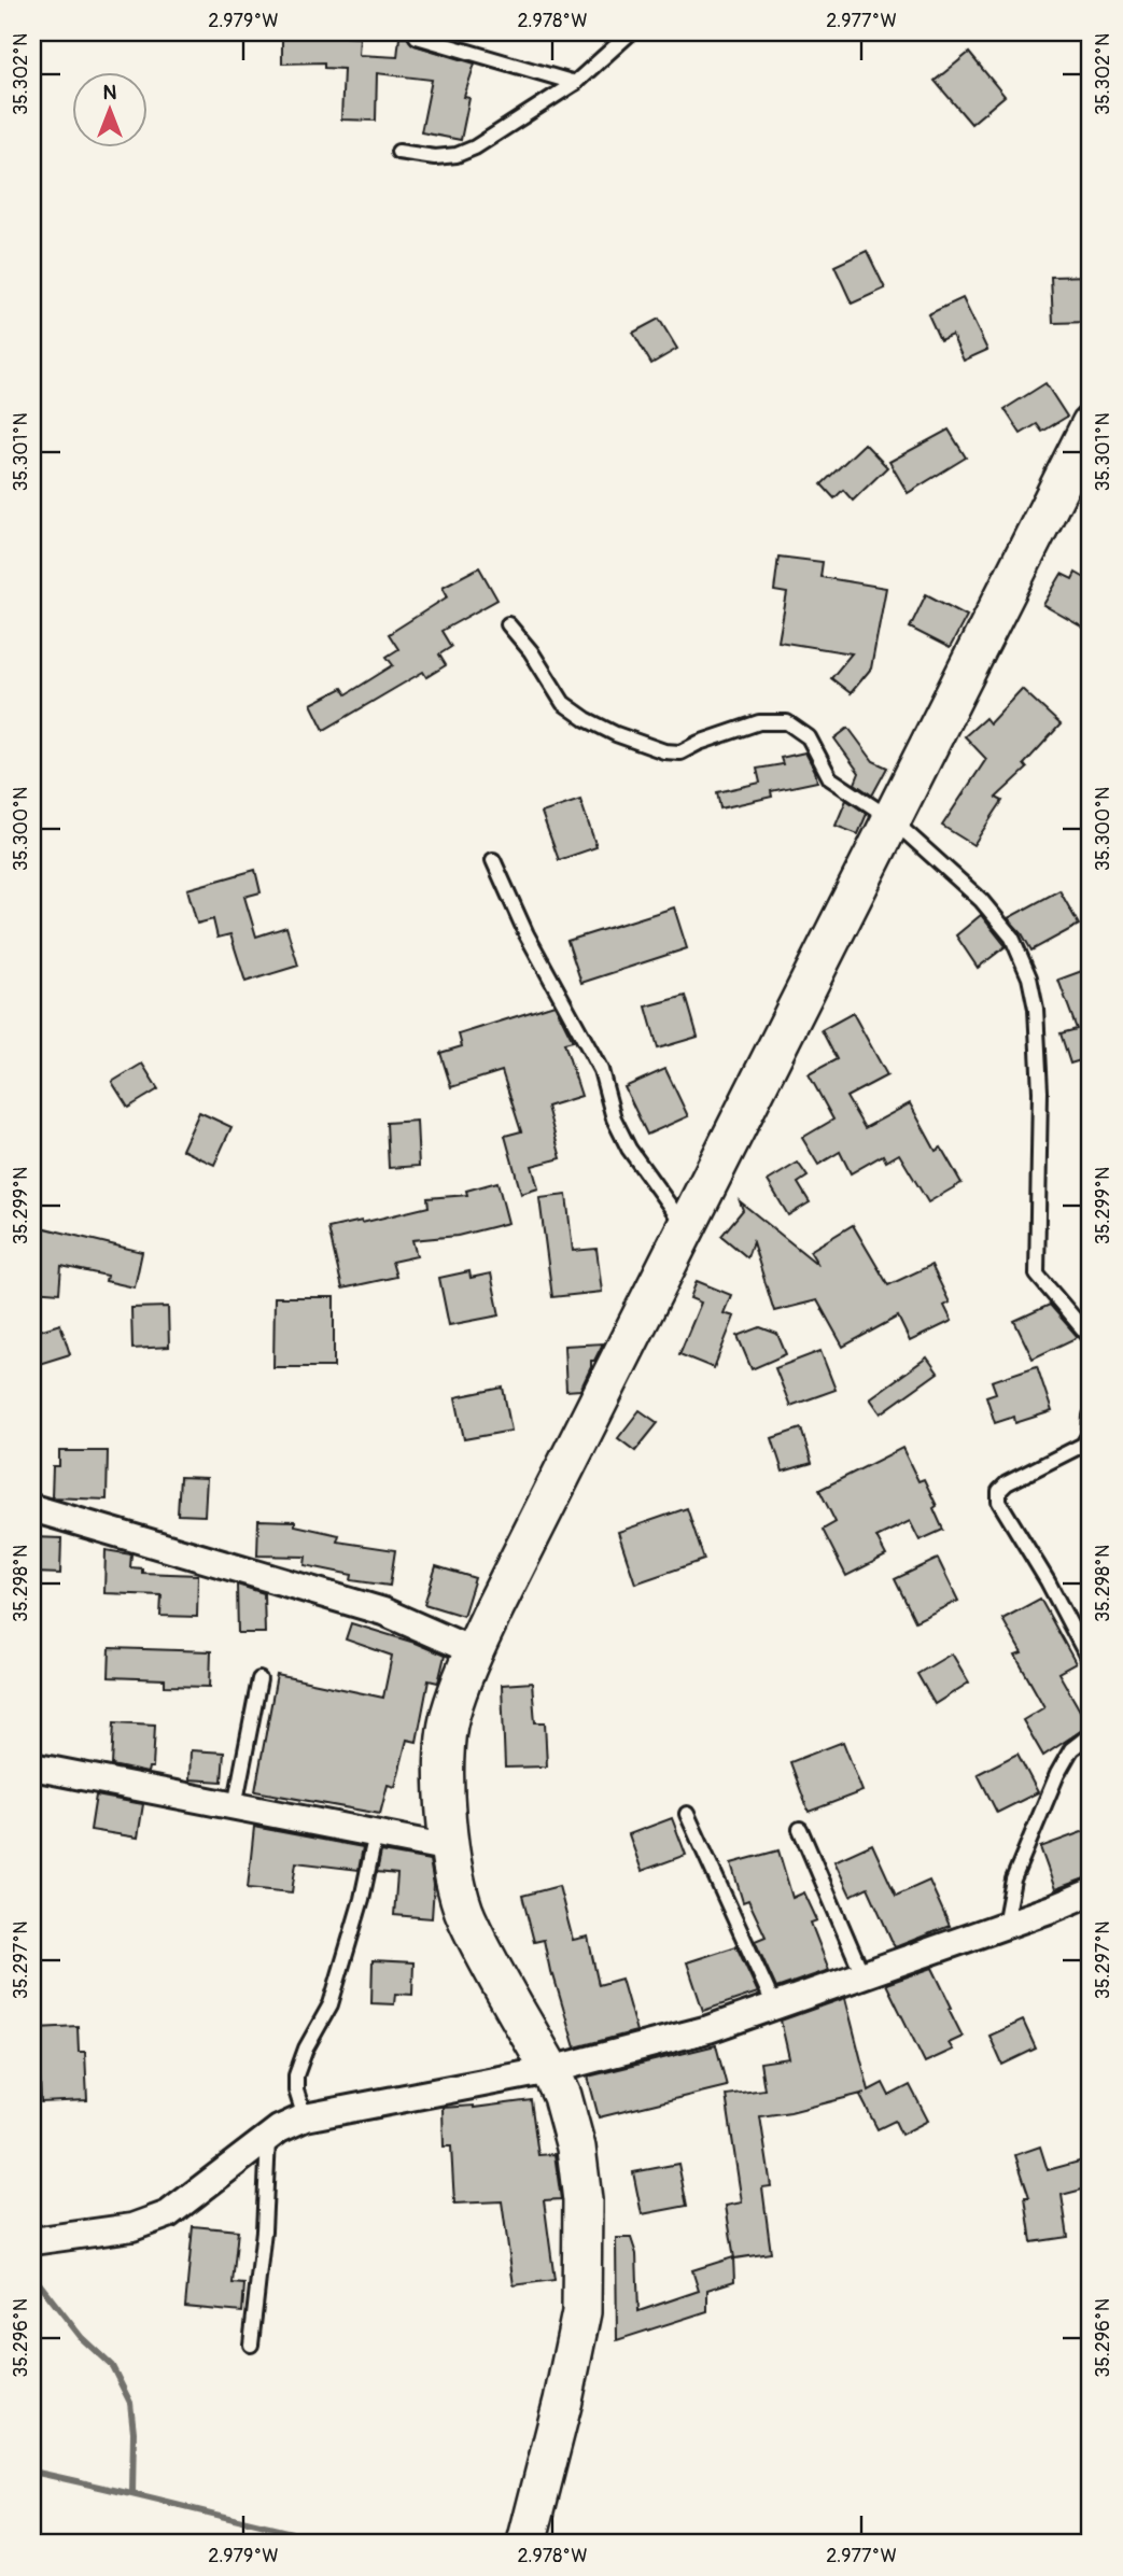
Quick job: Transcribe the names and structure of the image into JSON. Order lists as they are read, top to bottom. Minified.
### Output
{"north":"top","coordinates":["2.979°W","2.978°W","2.977°W","35.302°N","35.301°N","35.300°N","35.299°N","35.298°N","35.297°N","35.296°N"]}
